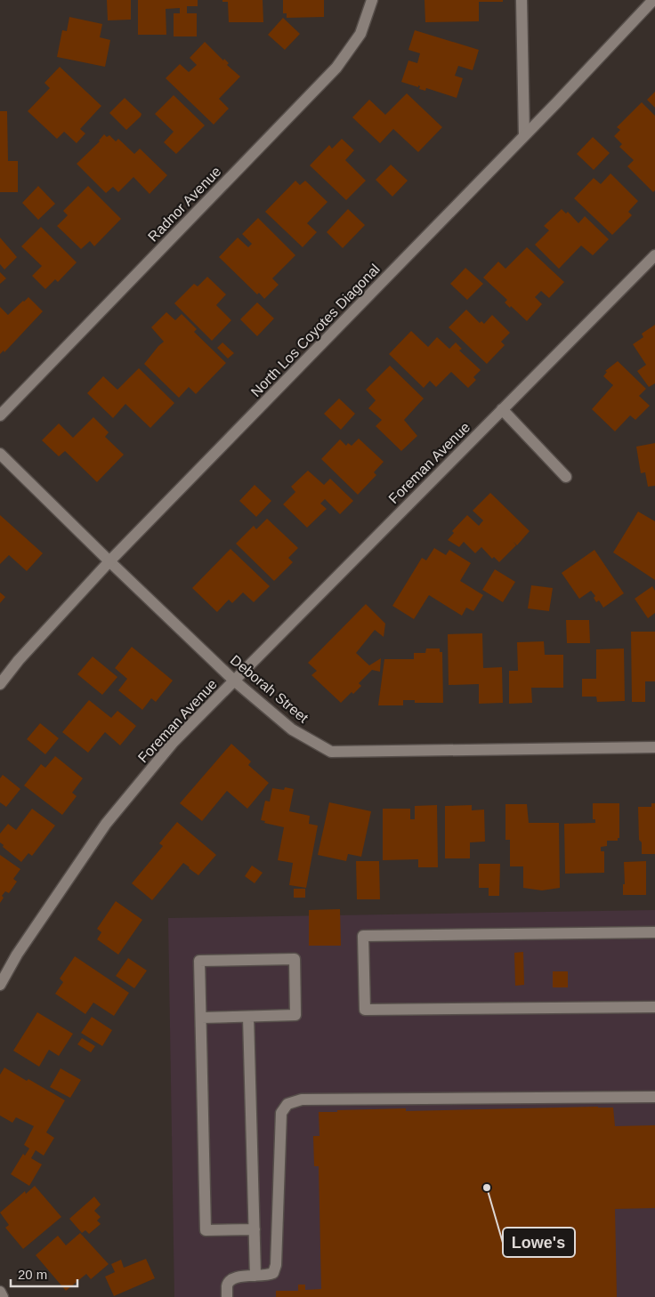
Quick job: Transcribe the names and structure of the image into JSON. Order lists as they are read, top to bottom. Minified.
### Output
{"streets":{"street":["Radnor Avenue","North Los Coyotes Diagonal","Foreman Avenue","Deborah Street"]},"crossings":[["North Los Coyotes Diagonal","Deborah Street"],["Foreman Avenue","Deborah Street"]],"places":["Lowe's"],"scale_bar":"20 m"}
